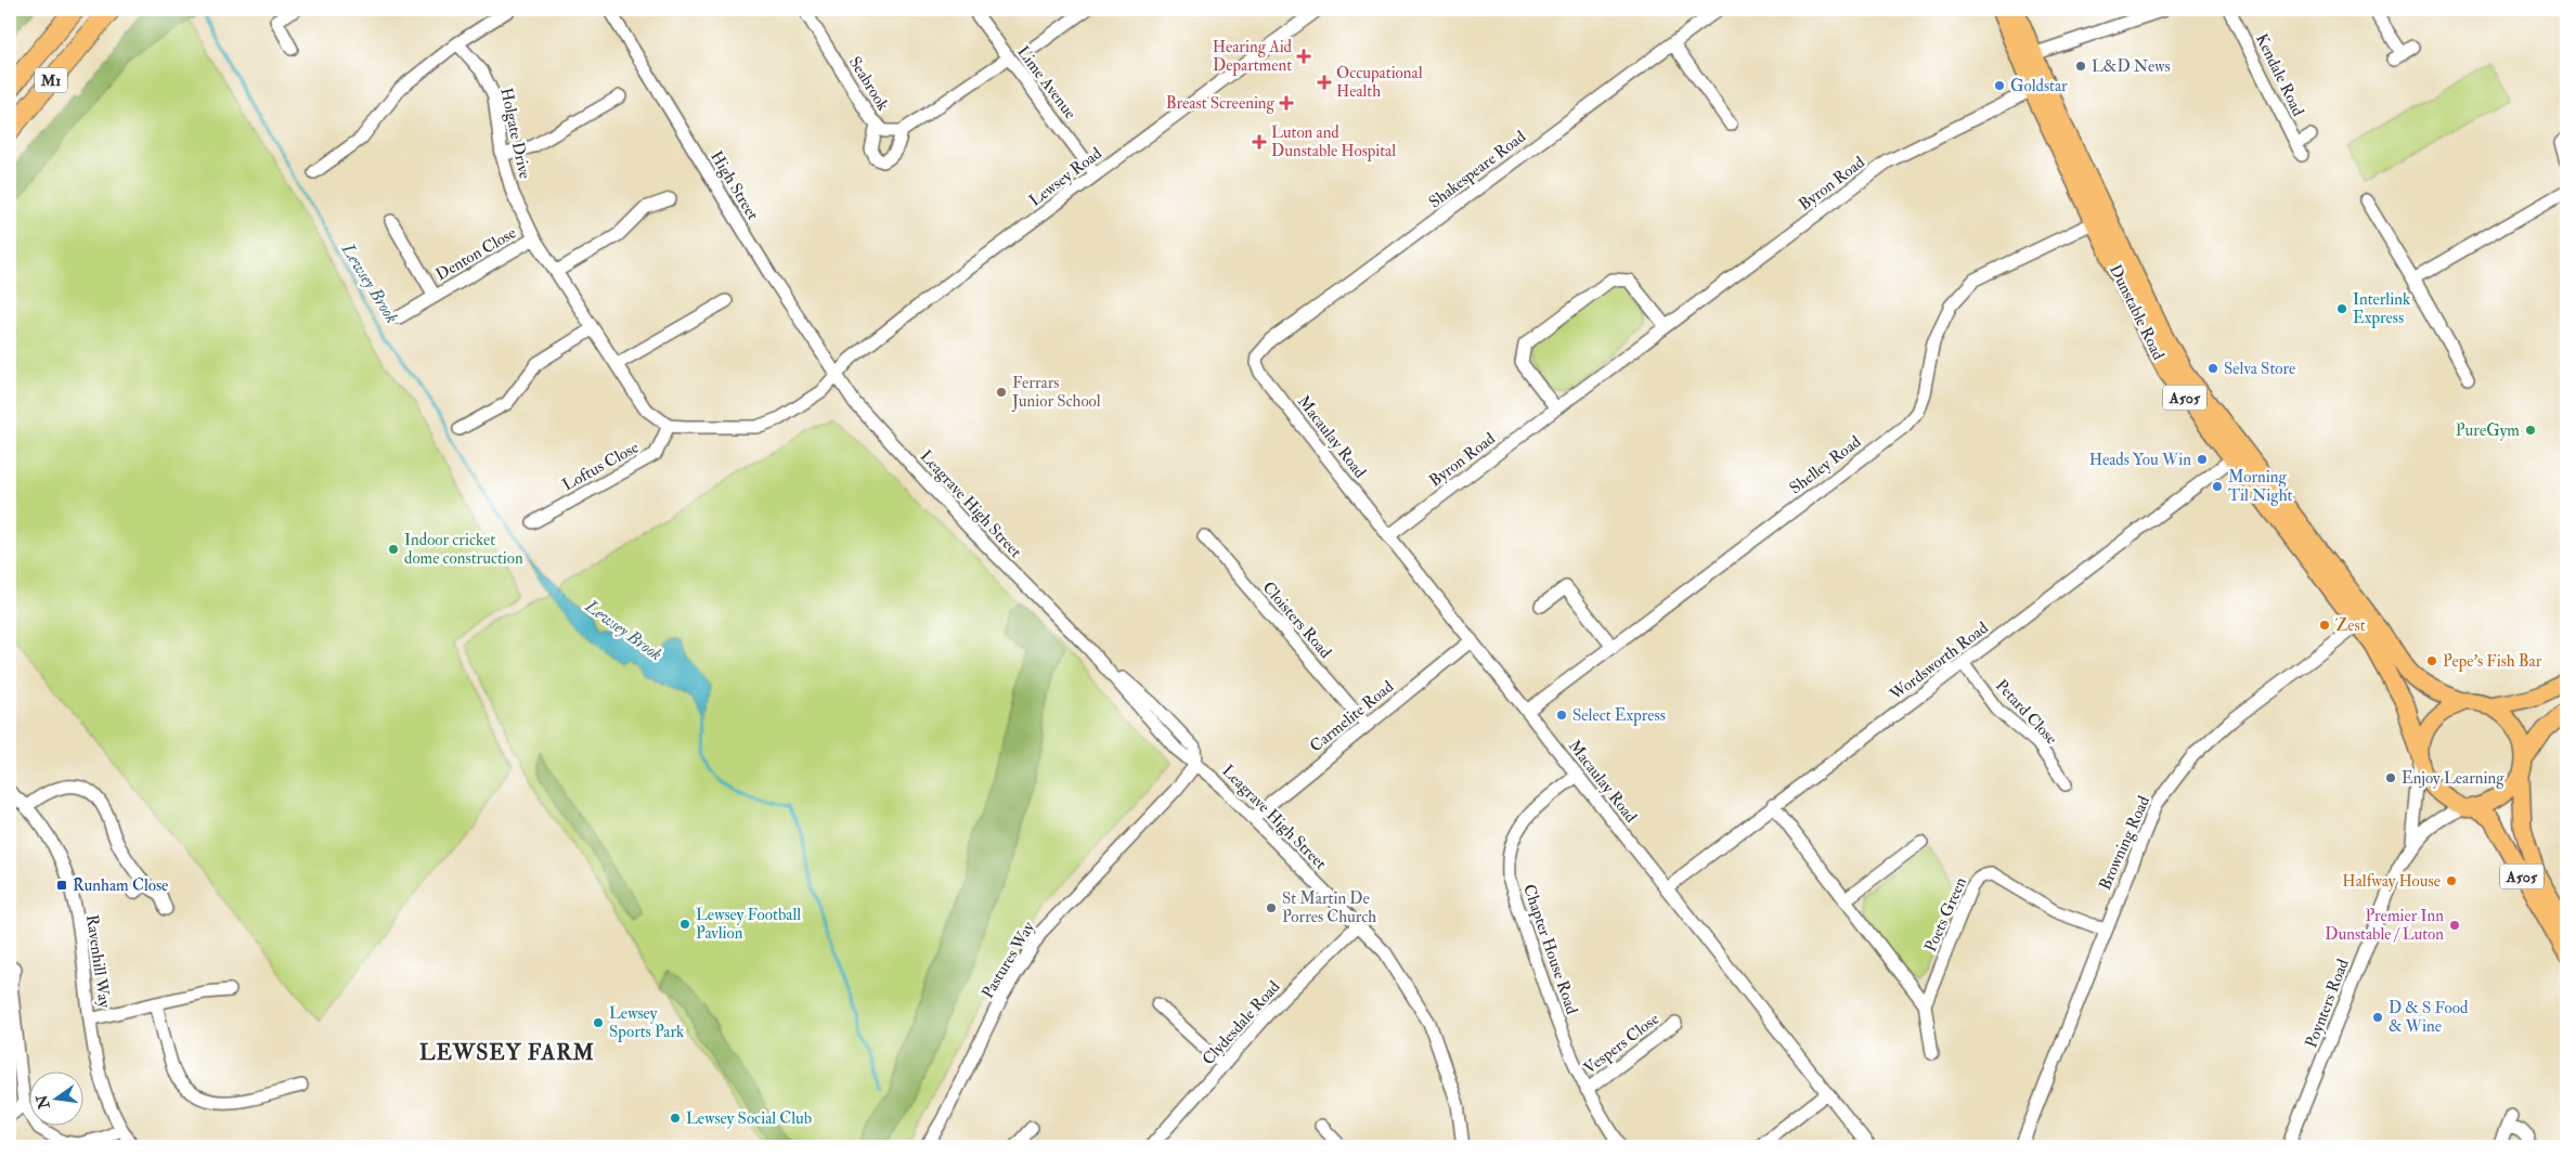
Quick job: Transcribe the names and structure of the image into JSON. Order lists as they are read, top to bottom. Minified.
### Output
{"streets":{"highway":["M1"],"main road":["Dunstable Road","A505"],"street":["Kendale Road","Lime Avenue","Seabrook","Holgate Drive","Shakespeare Road","Lewsey Road","Byron Road","High Street","Denton Close","Macaulay Road","Shelley Road","Loftus Close","Leagrave High Street","Cloisters Road","Wordsworth Road","Petard Close","Carmelite Road","Browning Road","Poets Green","Chapter House Road","Pastures Way","Ravenhill Way","Poynters Road","Clydesdale Road","Vespers Close"]},"crossings":[["Lime Avenue","Lewsey Road"],["Holgate Drive","Denton Close"],["Holgate Drive","Loftus Close"],["Shakespeare Road","Macaulay Road"],["Lewsey Road","High Street"],["Lewsey Road","Leagrave High Street"],["Byron Road","Dunstable Road"],["Byron Road","Macaulay Road"],["High Street","Leagrave High Street"],["Dunstable Road","A505"],["Dunstable Road","Shelley Road"],["Dunstable Road","Wordsworth Road"],["Dunstable Road","Browning Road"],["Dunstable Road","Poynters Road"],["A505","Poynters Road"],["Macaulay Road","Shelley Road"],["Macaulay Road","Wordsworth Road"],["Macaulay Road","Carmelite Road"],["Macaulay Road","Chapter House Road"],["Leagrave High Street","Carmelite Road"],["Leagrave High Street","Pastures Way"],["Leagrave High Street","Clydesdale Road"],["Cloisters Road","Carmelite Road"],["Wordsworth Road","Petard Close"],["Browning Road","Poets Green"],["Chapter House Road","Vespers Close"]],"districts":["LEWSEY FARM"],"water":["Lewsey Brook"],"places":{"health":["Hearing Aid Department","Occupational Health","Breast Screening","Luton and Dunstable Hospital"],"other":["L&D News","Goldstar","Interlink Express","Selva Store","Ferrars Junior School","PureGym","Heads You Win","Morning Til Night","Indoor cricket dome construction","Zest","Pepe's Fish Bar","Select Express","Enjoy Learning","Halfway House","St Martin De Porres Church","Lewsey Football Pavlion","Premier Inn Dunstable / Luton","D & S Food & Wine","Lewsey Sports Park","Lewsey Social Club"],"transit":["Runham Close"]},"north":"left"}
